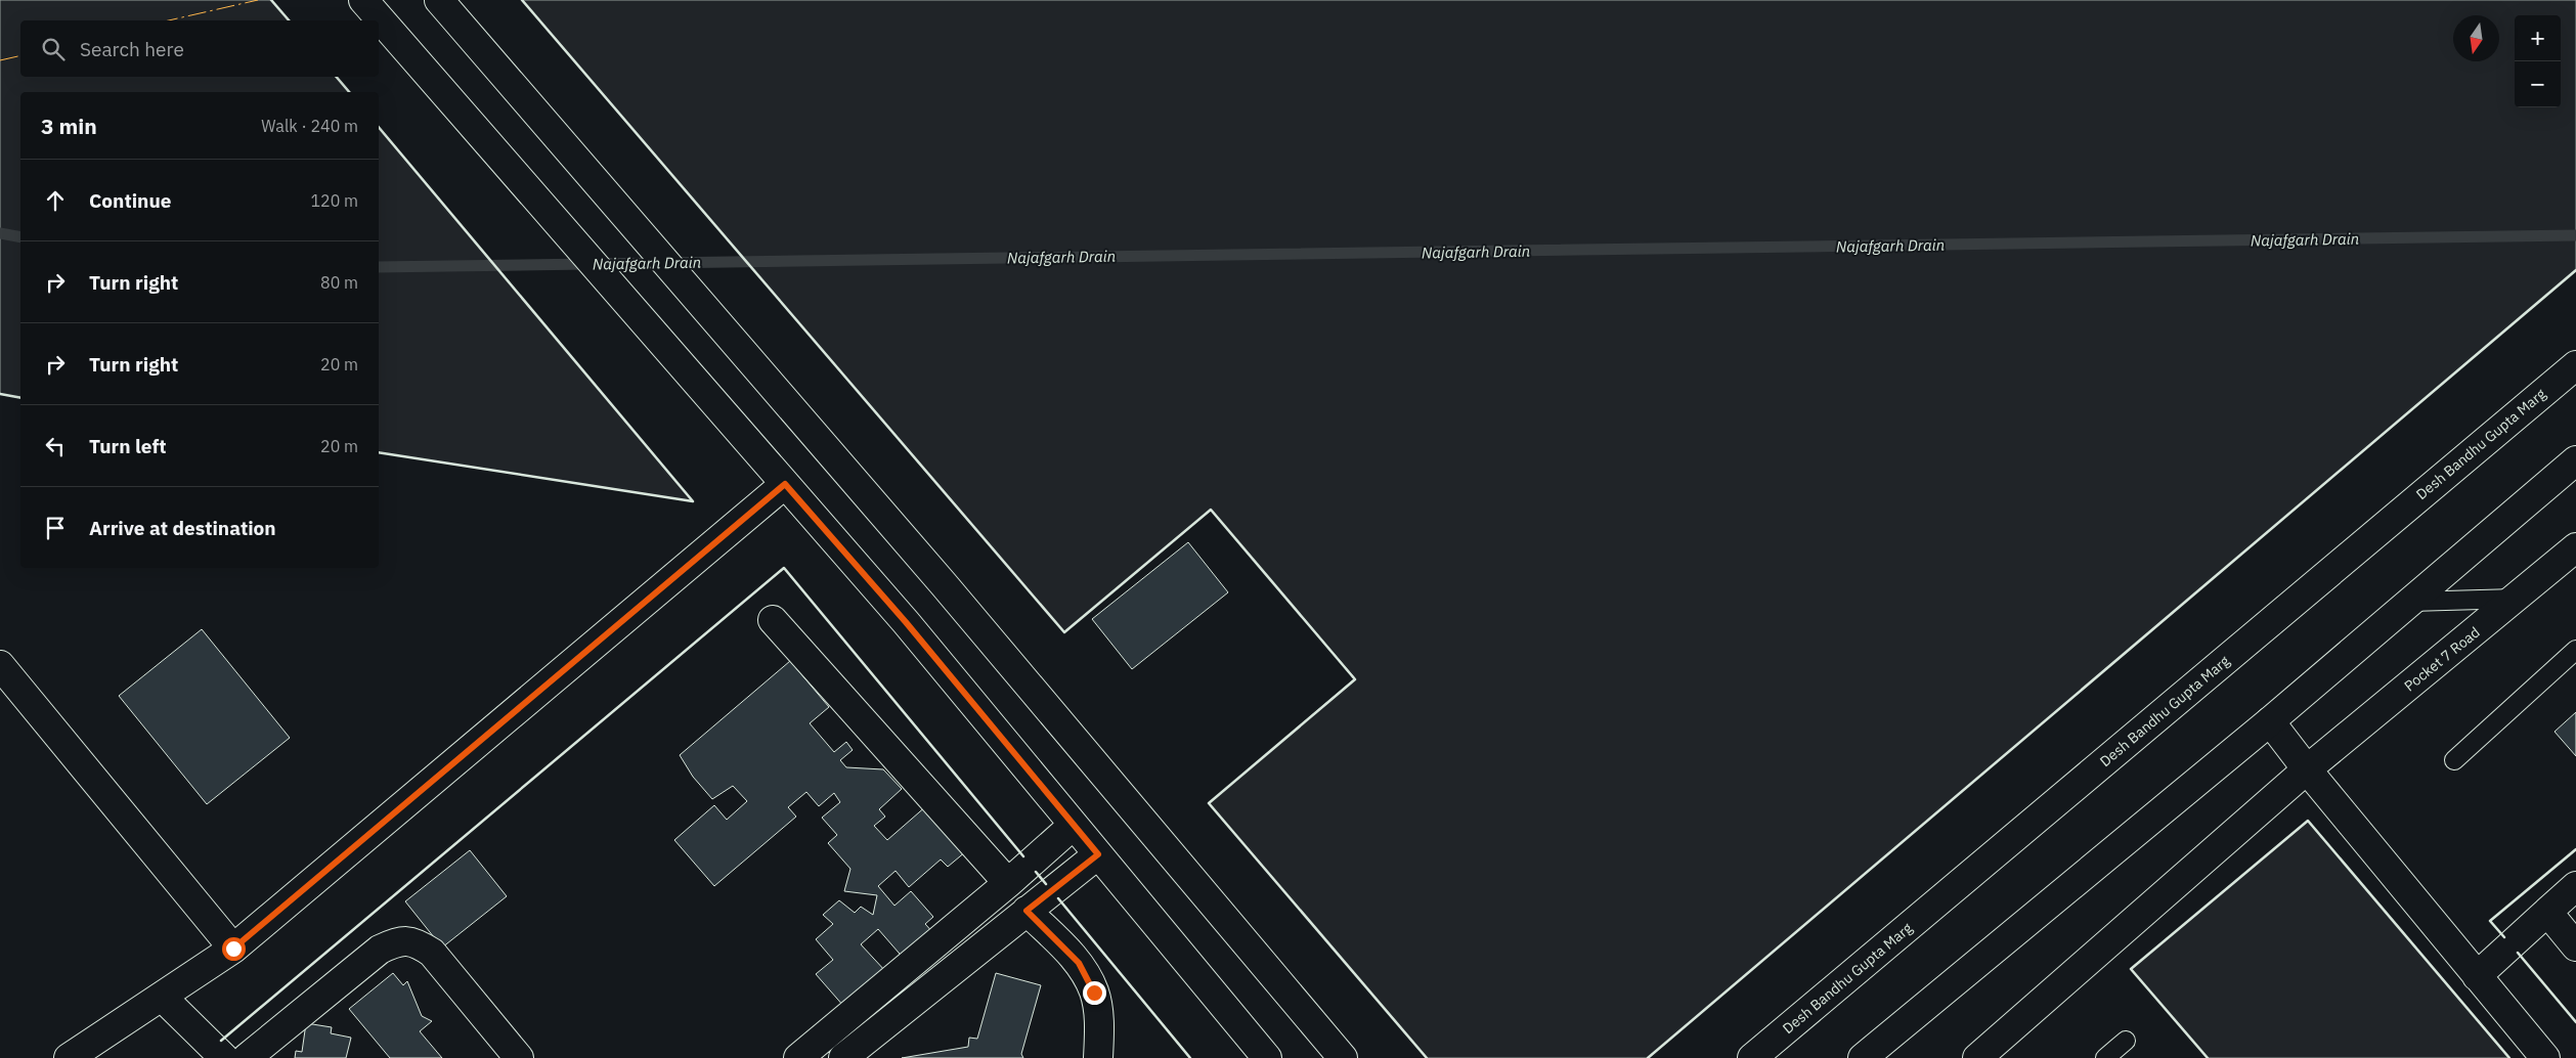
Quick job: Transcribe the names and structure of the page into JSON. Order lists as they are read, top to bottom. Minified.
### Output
{"streets":{"street":["Desh Bandhu Gupta Marg","Pocket 7 Road"]},"water":["Najafgarh Drain"],"north":"bottom","page":{"map_buttons":["+","−"],"search":"Search here","heading":["3 min","Walk · 240 m"],"list":[["Continue","120 m"],["Turn right","80 m"],["Turn right","20 m"],["Turn left","20 m"],"Arrive at destination"]}}
